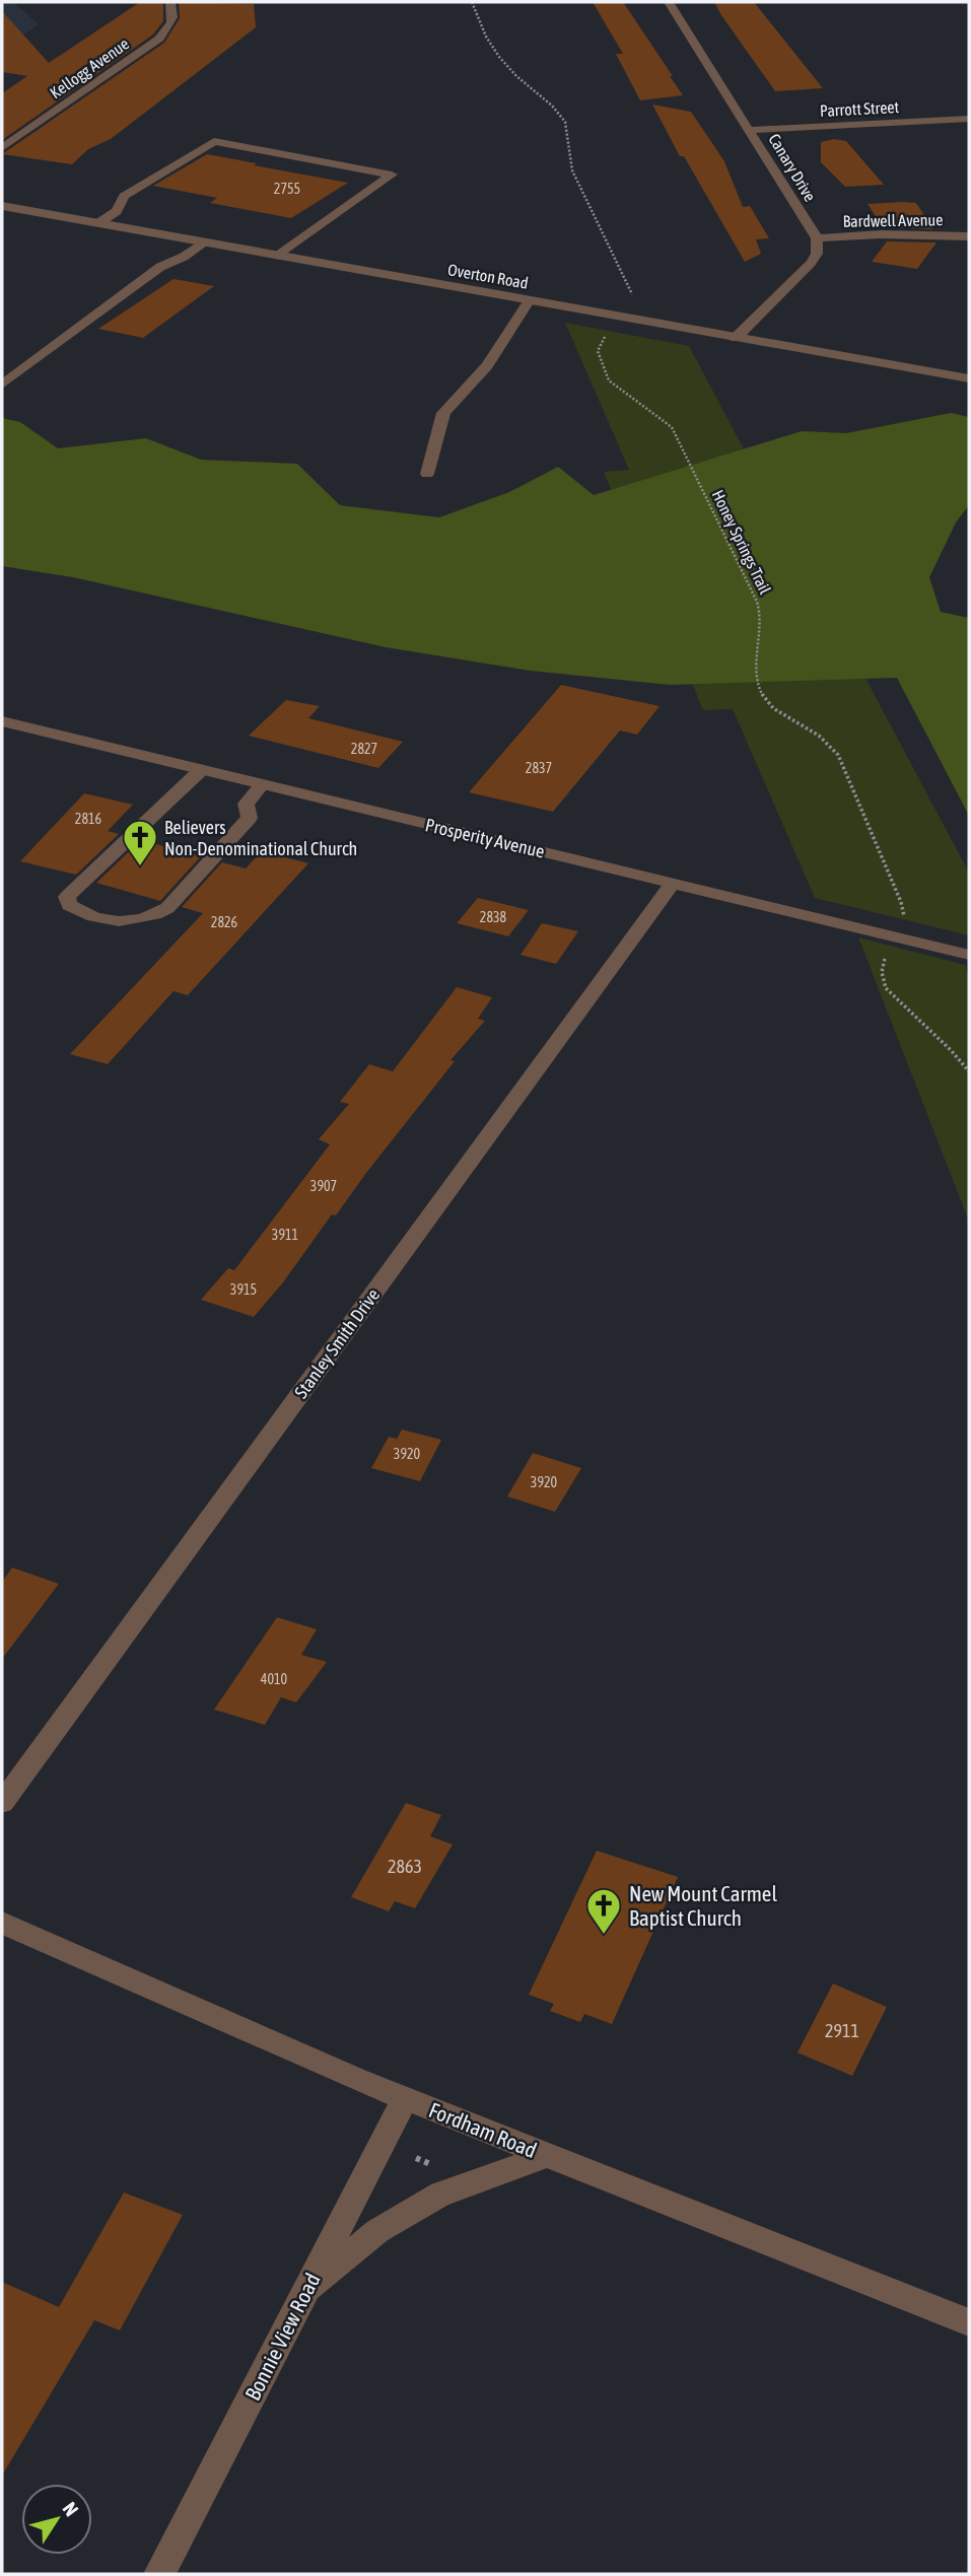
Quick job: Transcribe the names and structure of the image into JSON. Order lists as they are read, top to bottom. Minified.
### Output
{"streets":{"street":["Kellogg Avenue","Parrott Street","Canary Drive","Bardwell Avenue","Overton Road","Prosperity Avenue","Stanley Smith Drive","Fordham Road","Bonnie View Road"],"path":["Honey Springs Trail"]},"crossings":[["Parrott Street","Canary Drive"],["Canary Drive","Bardwell Avenue"],["Prosperity Avenue","Stanley Smith Drive"],["Fordham Road","Bonnie View Road"]],"places":{"church":["Believers Non-Denominational Church","New Mount Carmel Baptist Church"]},"house_numbers":["2755","2827","2837","2816","2838","2826","3907","3911","3915","3920","3920","4010","2863","2911"],"north":"top right"}
